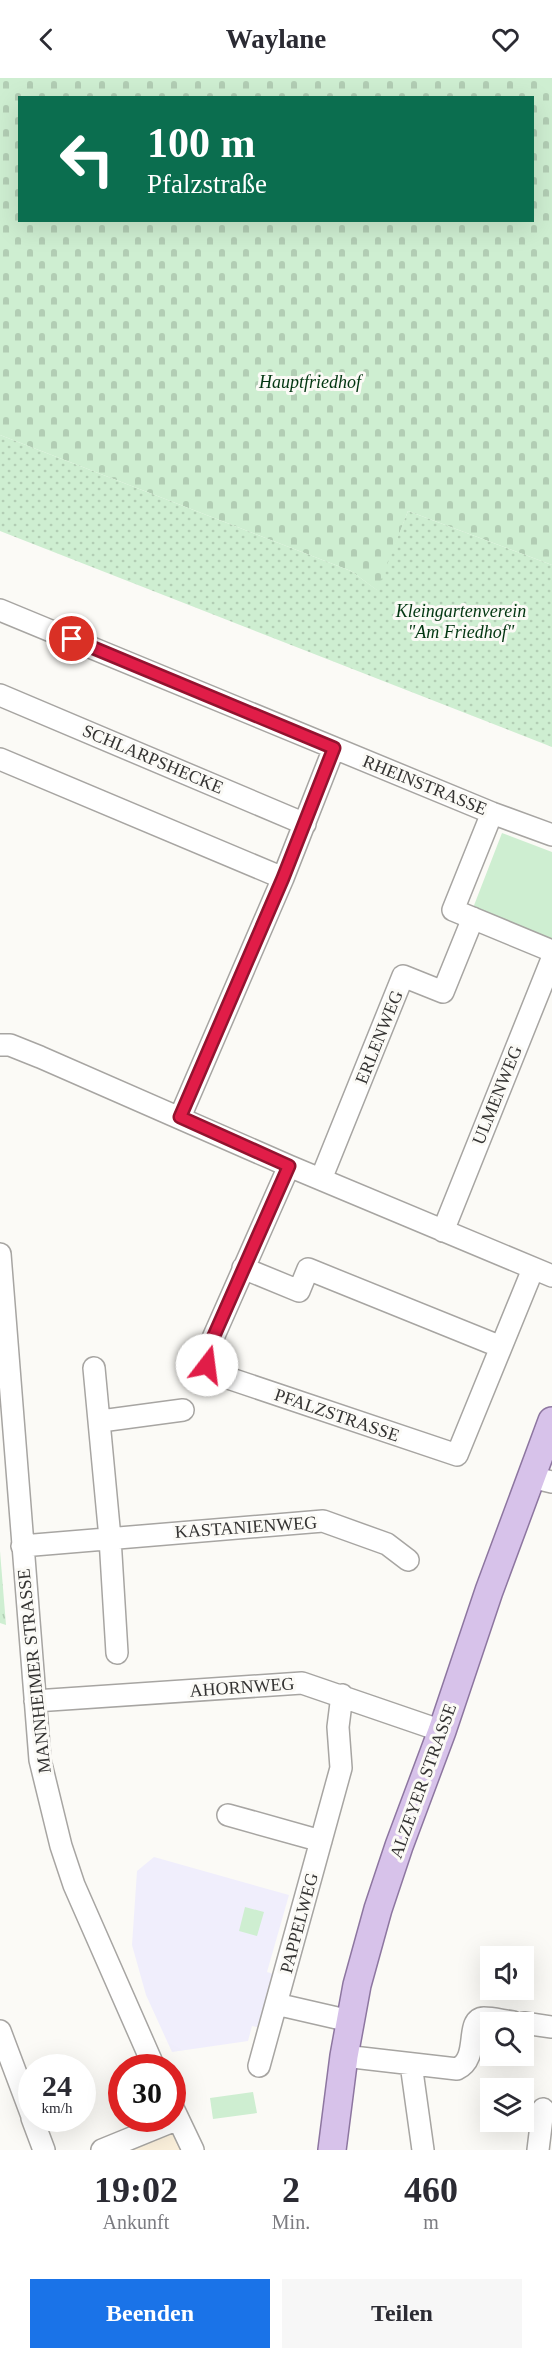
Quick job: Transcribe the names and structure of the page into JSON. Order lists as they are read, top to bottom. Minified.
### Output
{"streets":{"main road":["ALZEYER STRASSE"],"street":["SCHLARPSHECKE","RHEINSTRASSE","ERLENWEG","ULMENWEG","PFALZSTRASSE","KASTANIENWEG","MANNHEIMER STRASSE","AHORNWEG","PAPPELWEG"]},"crossings":[["ERLENWEG","PFALZSTRASSE"],["ULMENWEG","PFALZSTRASSE"],["KASTANIENWEG","MANNHEIMER STRASSE"],["MANNHEIMER STRASSE","AHORNWEG"],["AHORNWEG","ALZEYER STRASSE"],["AHORNWEG","PAPPELWEG"]],"parks":["Hauptfriedhof","Kleingartenverein \"Am Friedhof\""],"page":{"header":"Waylane","turn":["100 m","Pfalzstraße"],"speed":"24 km/h","limit":"30","eta":["19:02","Ankunft","2","Min.","460","m"],"buttons":["Beenden","Teilen"]}}
